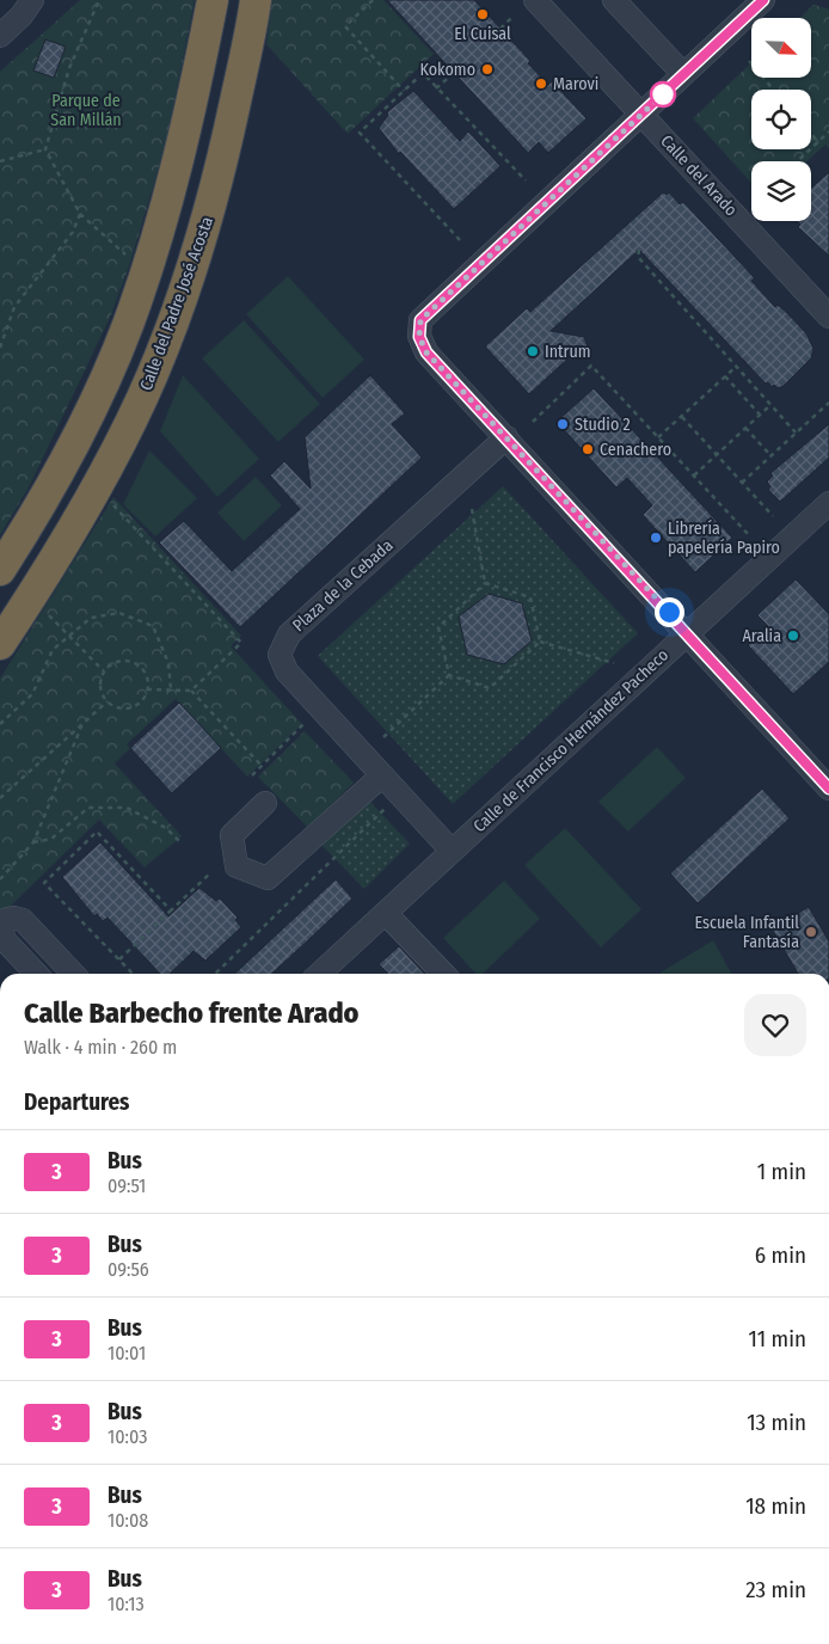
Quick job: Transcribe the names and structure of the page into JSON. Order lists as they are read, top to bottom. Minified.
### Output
{"streets":{"highway":["Calle del Padre José Acosta"],"street":["Calle del Arado","Plaza de la Cebada","Calle de Francisco Hernández Pacheco"]},"crossings":[["Plaza de la Cebada","Calle de Francisco Hernández Pacheco"]],"parks":["Parque de San Millán"],"places":["El Cuisal","Kokomo","Marovi","Intrum","Studio 2","Cenachero","Librería papelería Papiro","Aralia","Escuela Infantil Fantasía"],"lines":["bus line 3"],"north":"bottom right","page":{"heading":[["Calle Barbecho frente Arado","Walk · 4 min · 260 m"],"Departures"],"list":[{"mark":"3","name":"Bus","note":"09:51","value":"1 min"},{"mark":"3","name":"Bus","note":"09:56","value":"6 min"},{"mark":"3","name":"Bus","note":"10:01","value":"11 min"},{"mark":"3","name":"Bus","note":"10:03","value":"13 min"},{"mark":"3","name":"Bus","note":"10:08","value":"18 min"},{"mark":"3","name":"Bus","note":"10:13","value":"23 min"}]}}
